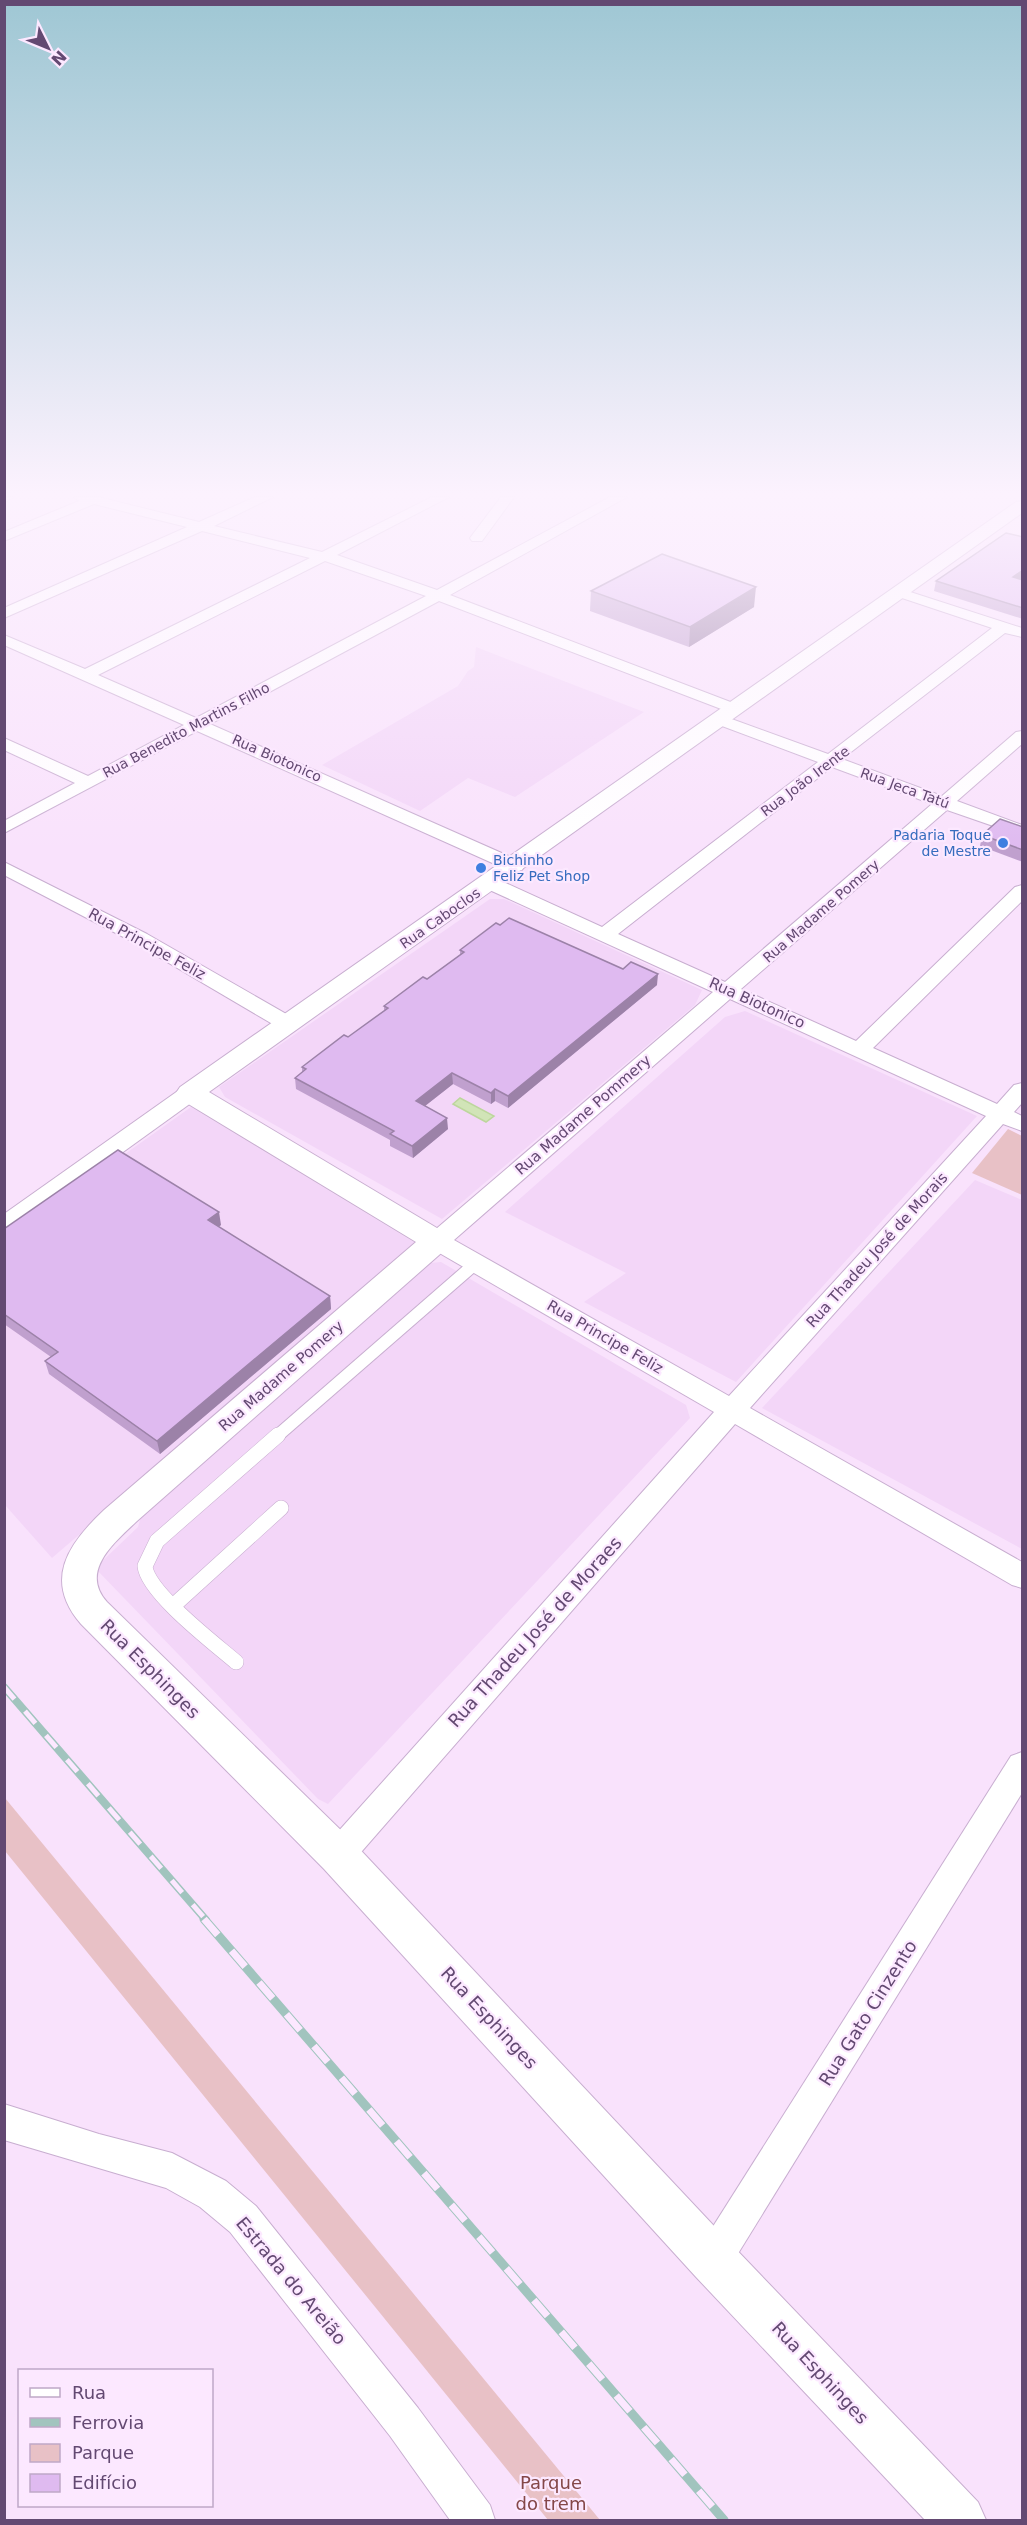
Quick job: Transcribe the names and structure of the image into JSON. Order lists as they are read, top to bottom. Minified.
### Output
{"streets":{"street":["Rua Benedito Martins Filho","Rua Biotonico","Rua João Irente","Rua Jeca Tatú","Rua Madame Pomery","Rua Caboclos","Rua Principe Feliz","Rua Madame Pommery","Rua Thadeu José de Morais","Rua Thadeu José de Moraes","Rua Esphinges","Rua Gato Cinzento","Estrada do Areião"]},"crossings":[["Rua Benedito Martins Filho","Rua Biotonico"],["Rua Biotonico","Rua João Irente"],["Rua Biotonico","Rua Madame Pomery"],["Rua Biotonico","Rua Caboclos"],["Rua Biotonico","Rua Madame Pommery"],["Rua Biotonico","Rua Thadeu José de Morais"],["Rua João Irente","Rua Jeca Tatú"],["Rua Jeca Tatú","Rua Madame Pomery"],["Rua Jeca Tatú","Rua Caboclos"],["Rua Madame Pomery","Rua Principe Feliz"],["Rua Madame Pomery","Rua Madame Pommery"],["Rua Madame Pomery","Rua Esphinges"],["Rua Caboclos","Rua Principe Feliz"],["Rua Principe Feliz","Rua Madame Pommery"],["Rua Principe Feliz","Rua Thadeu José de Morais"],["Rua Principe Feliz","Rua Thadeu José de Moraes"],["Rua Thadeu José de Morais","Rua Thadeu José de Moraes"],["Rua Thadeu José de Moraes","Rua Esphinges"],["Rua Esphinges","Rua Gato Cinzento"]],"parks":["Parque do trem"],"places":["Padaria Toque de Mestre","Bichinho Feliz Pet Shop"],"legend":["Rua","Ferrovia","Parque","Edifício"],"north":"bottom right"}
